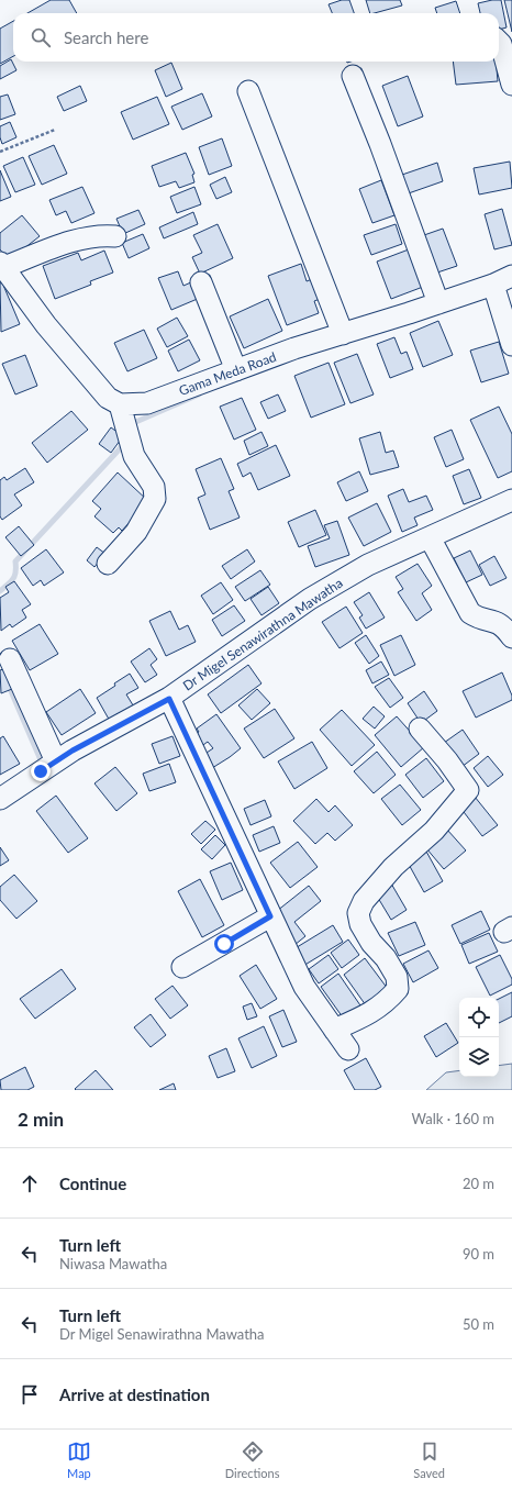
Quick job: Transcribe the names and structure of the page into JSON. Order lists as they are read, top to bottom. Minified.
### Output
{"streets":{"street":["Gama Meda Road","Dr Migel Senawirathna Mawatha"]},"page":{"search":"Search here","heading":["2 min","Walk · 160 m"],"list":[["Continue","20 m"],["Turn left","Niwasa Mawatha","90 m"],["Turn left","Dr Migel Senawirathna Mawatha","50 m"],"Arrive at destination"],"nav":["Map","Directions","Saved"]}}
